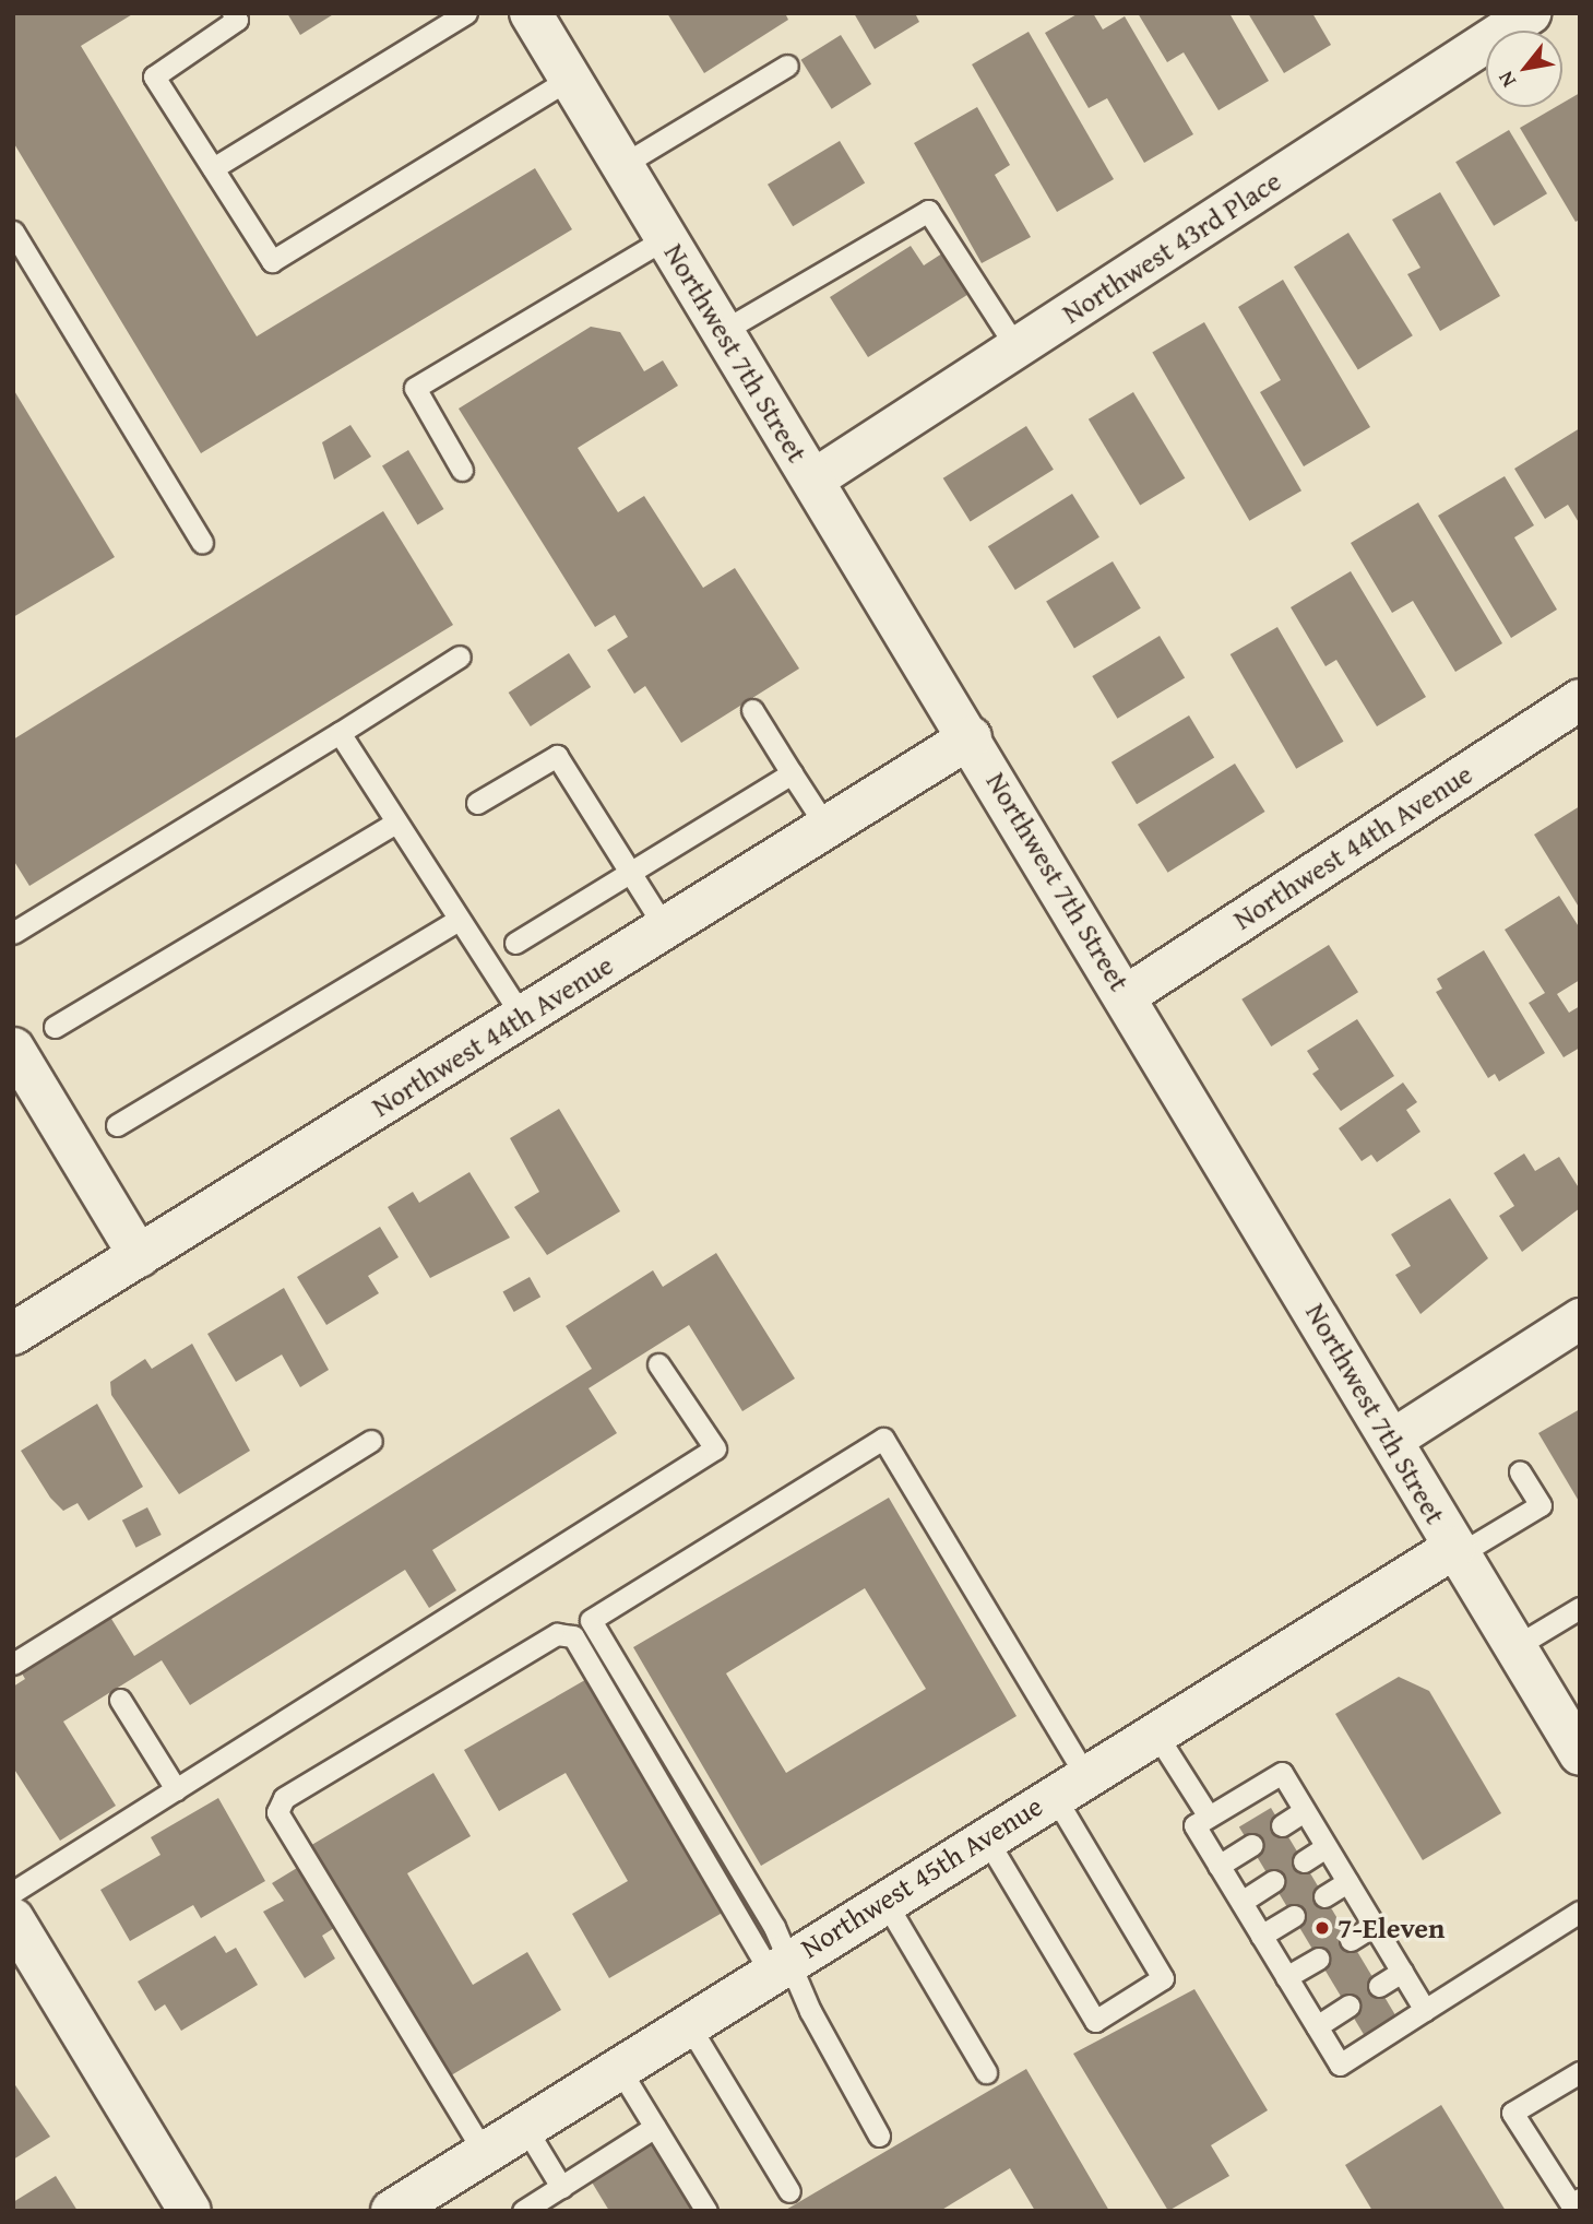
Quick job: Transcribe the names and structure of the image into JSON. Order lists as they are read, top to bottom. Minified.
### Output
{"streets":{"street":["Northwest 43rd Place","Northwest 7th Street","Northwest 44th Avenue","Northwest 45th Avenue"]},"crossings":[["Northwest 43rd Place","Northwest 7th Street"],["Northwest 7th Street","Northwest 44th Avenue"],["Northwest 7th Street","Northwest 45th Avenue"]],"places":["7-Eleven"],"north":"bottom left"}
